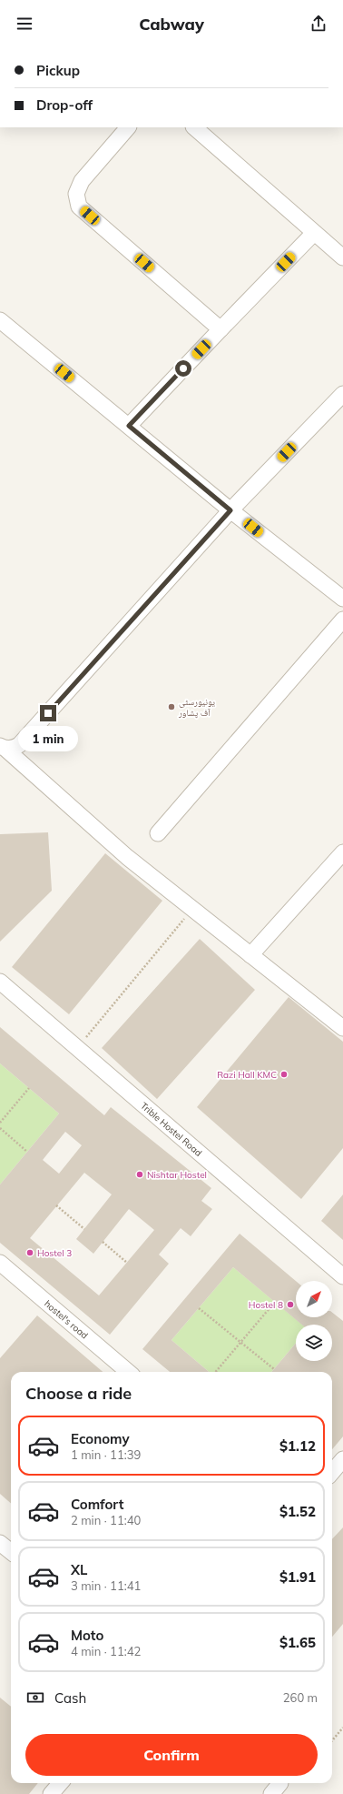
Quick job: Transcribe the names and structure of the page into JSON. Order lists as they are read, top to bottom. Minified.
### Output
{"streets":{"street":["Trible Hostel Road","hostel's road"]},"places":["یونیورسٹی آف پشاور","Razi Hall KMC","Nishtar Hostel","Hostel 3","Hostel 8"],"north":"top right","page":{"header":"Cabway","banner":["Pickup","Drop-off"],"bubble":"1 min","heading":"Choose a ride","list":[{"name":"Economy","note":"1 min · 11:39","value":"$1.12"},{"name":"Comfort","note":"2 min · 11:40","value":"$1.52"},{"name":"XL","note":"3 min · 11:41","value":"$1.91"},{"name":"Moto","note":"4 min · 11:42","value":"$1.65"}],"pay":["Cash","260 m"],"buttons":"Confirm"}}
